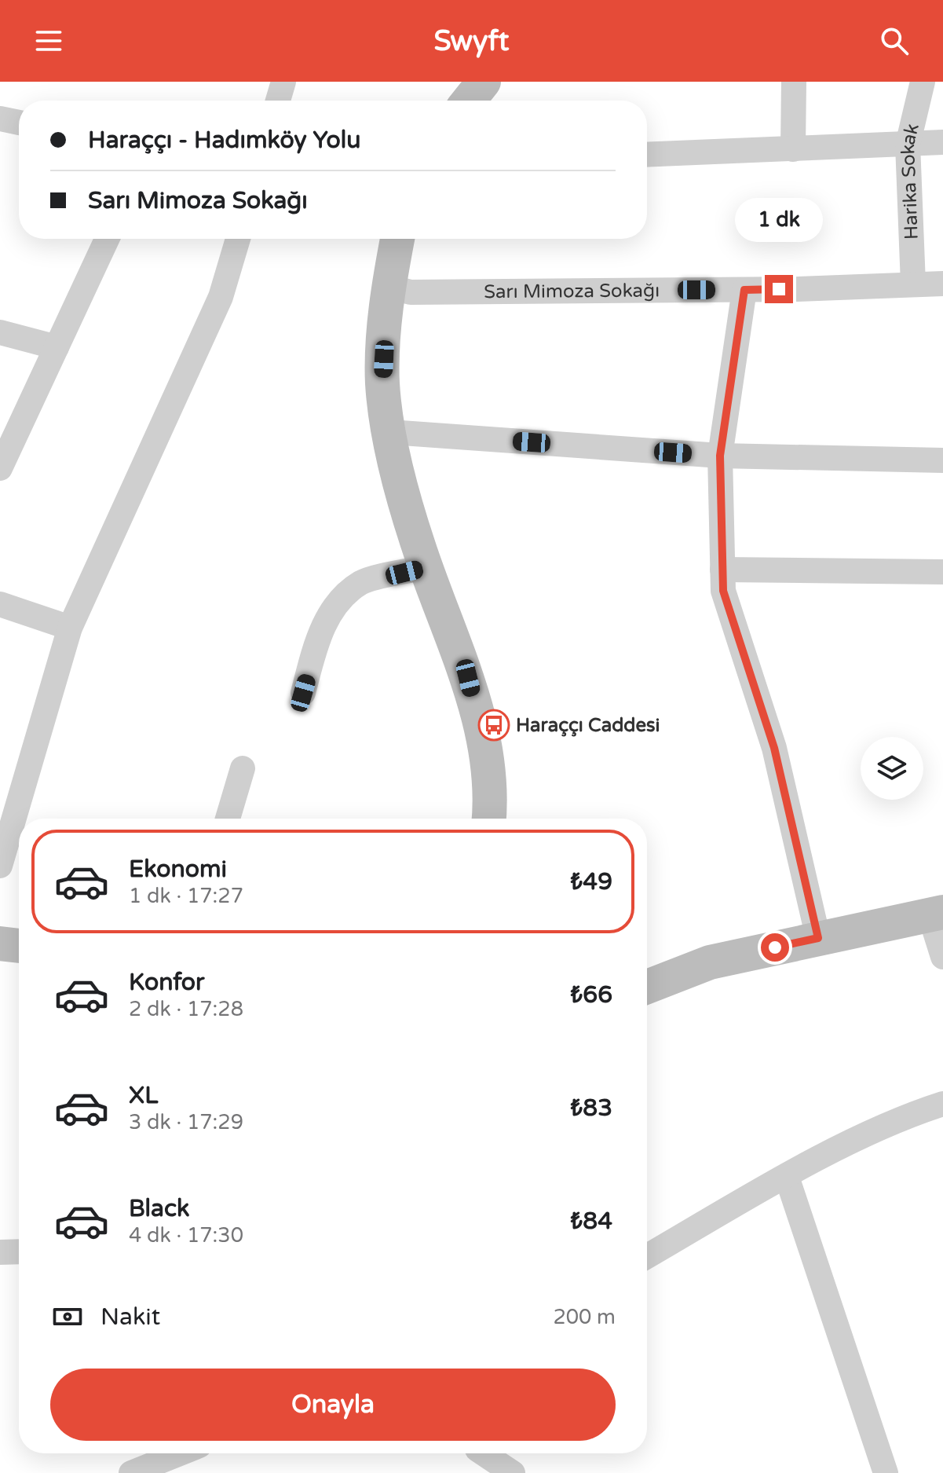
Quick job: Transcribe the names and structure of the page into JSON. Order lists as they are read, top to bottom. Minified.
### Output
{"streets":{"street":["Harika Sokak","Sarı Mimoza Sokağı"]},"crossings":[["Harika Sokak","Sarı Mimoza Sokağı"]],"places":{"bus stop":["Haraççı Caddesi"]},"page":{"header":"Swyft","banner":["Haraççı - Hadımköy Yolu","Sarı Mimoza Sokağı"],"bubble":"1 dk","list":[{"name":"Ekonomi","note":"1 dk · 17:27","value":"₺49"},{"name":"Konfor","note":"2 dk · 17:28","value":"₺66"},{"name":"XL","note":"3 dk · 17:29","value":"₺83"},{"name":"Black","note":"4 dk · 17:30","value":"₺84"}],"pay":["Nakit","200 m"],"buttons":"Onayla"}}
